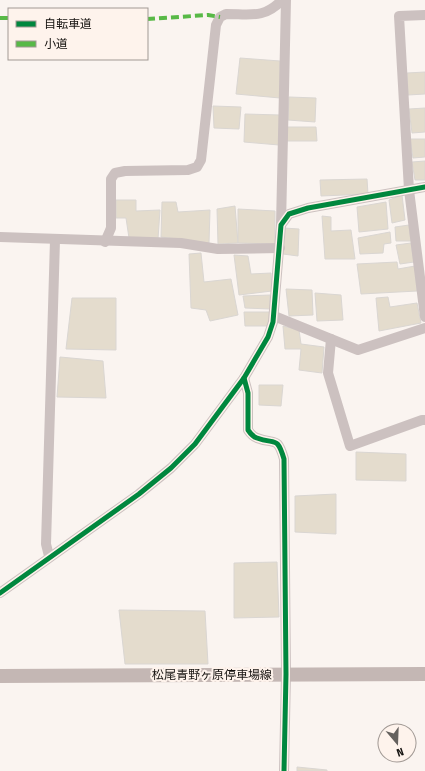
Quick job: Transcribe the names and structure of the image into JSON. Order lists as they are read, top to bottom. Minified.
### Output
{"streets":{"main road":["松尾青野ヶ原停車場線"]},"legend":["自転車道","小道"],"north":"bottom"}
